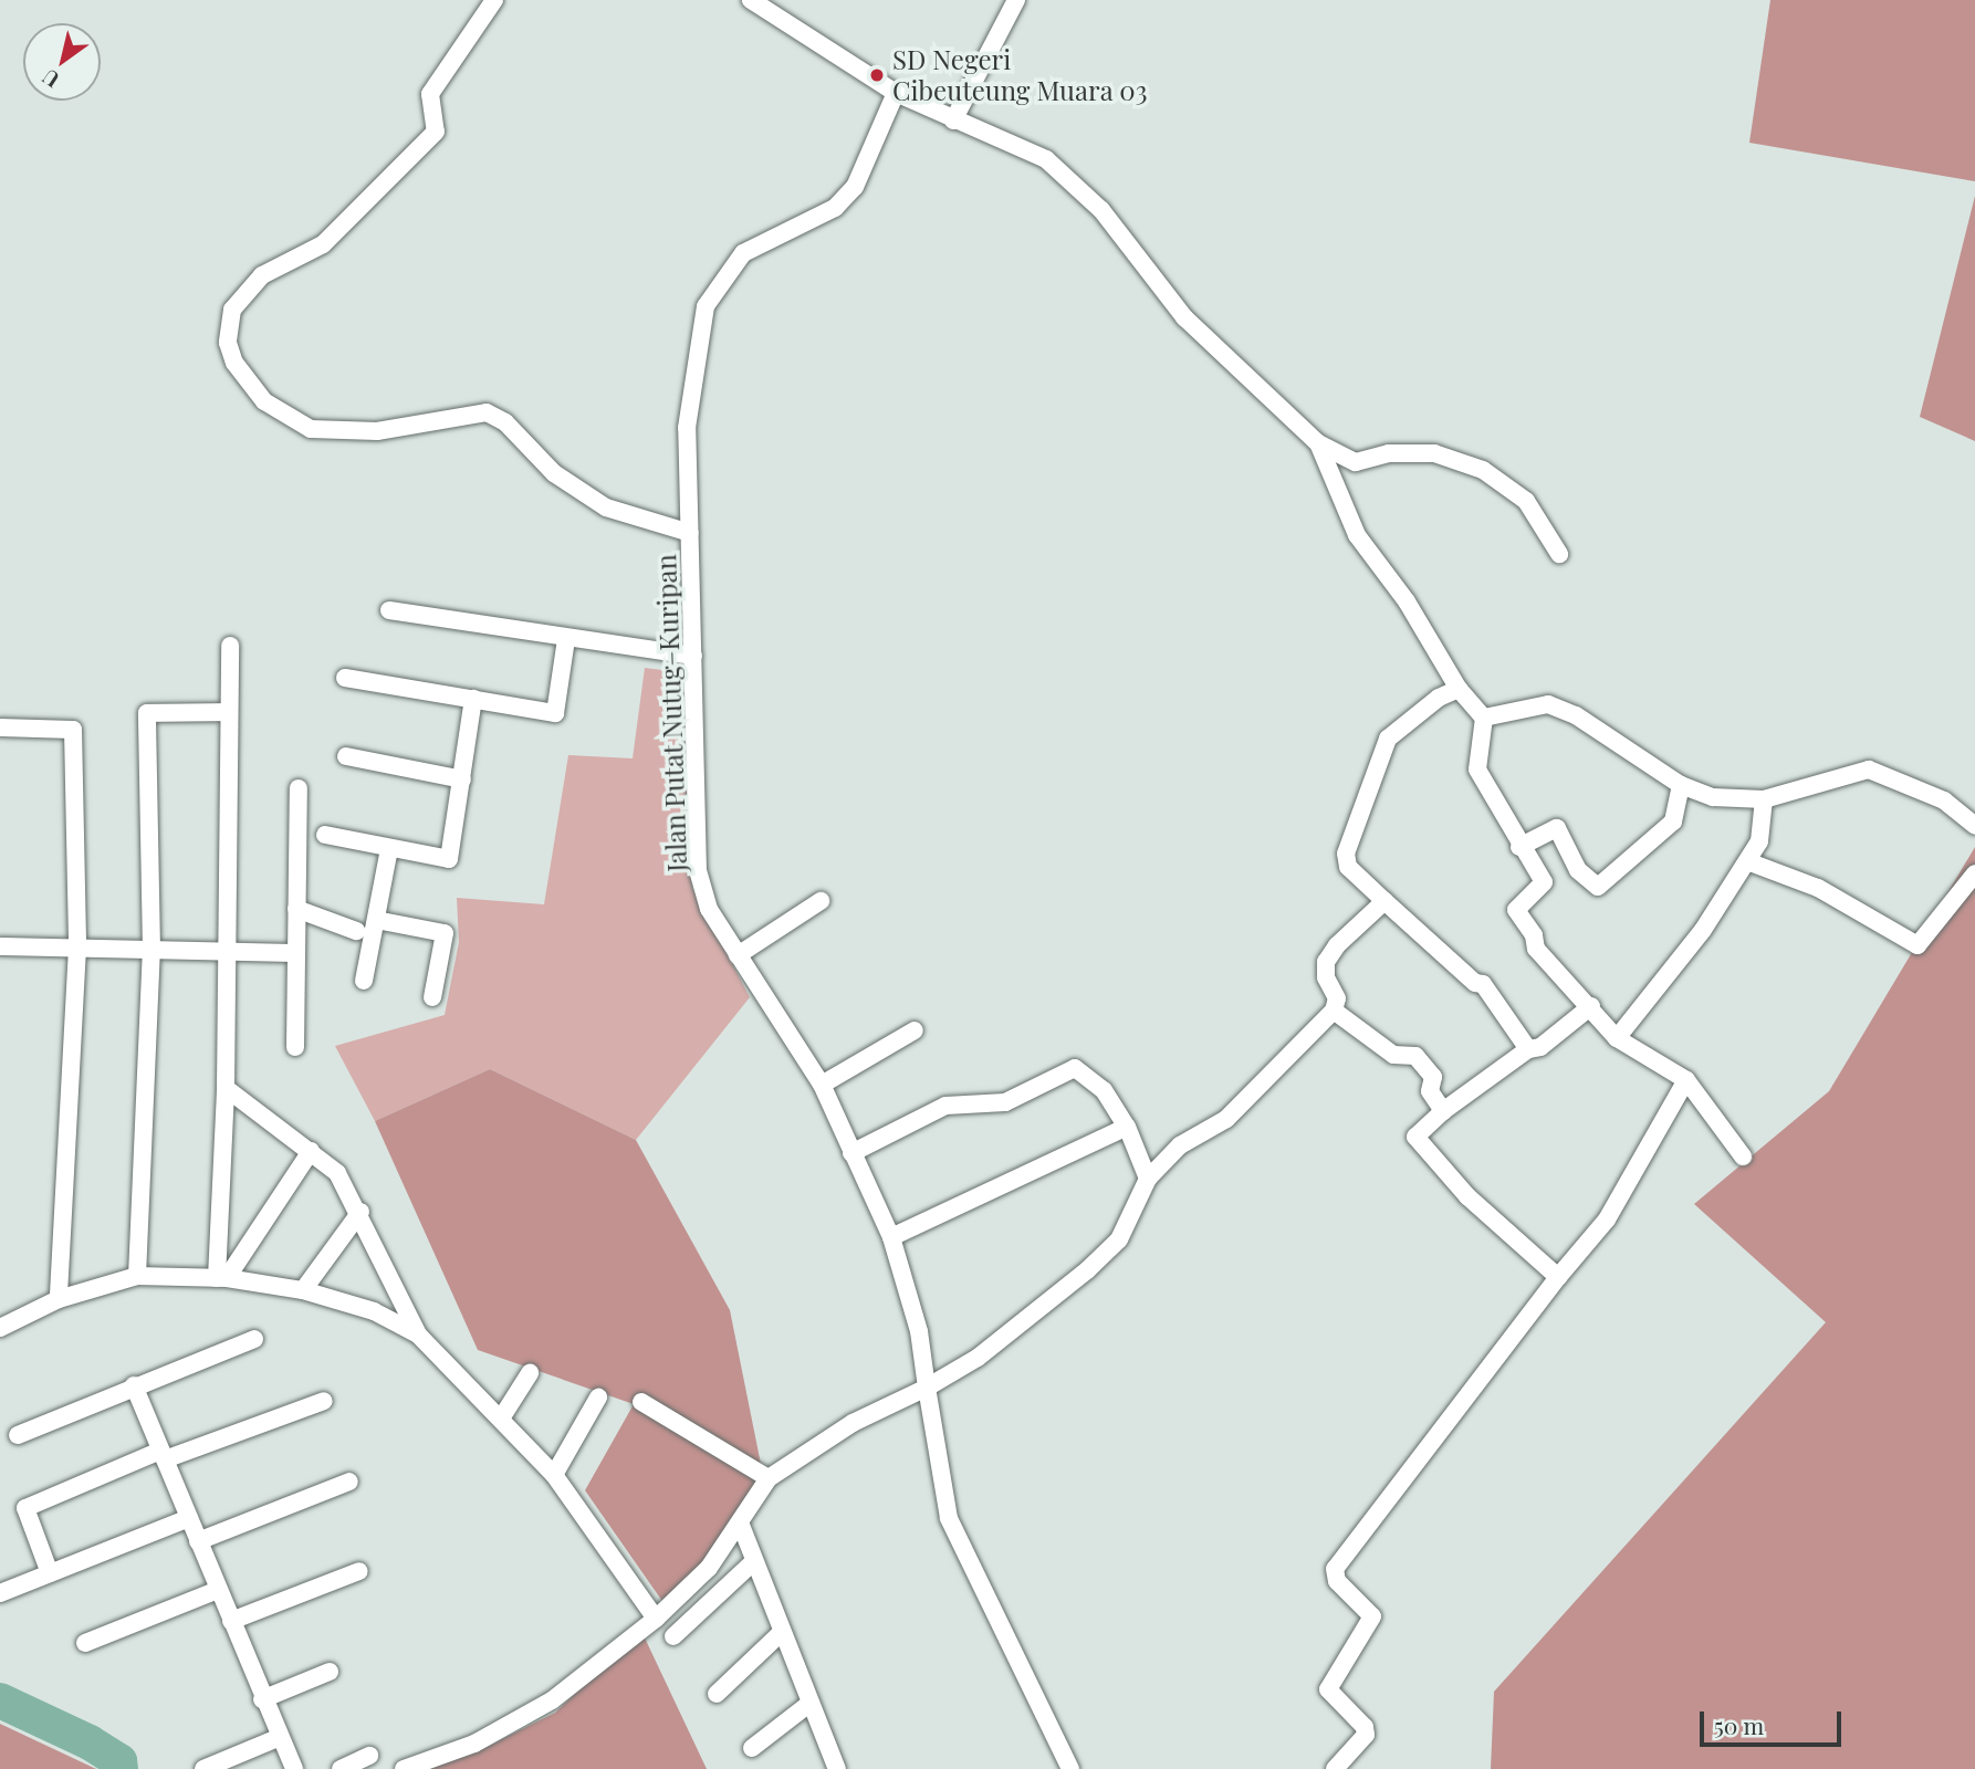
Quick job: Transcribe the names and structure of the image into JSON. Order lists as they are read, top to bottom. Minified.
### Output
{"streets":{"street":["Jalan Putat Nutug–Kuripan"]},"places":["SD Negeri Cibeuteung Muara 03"],"scale_bar":"50 m","north":"bottom left"}
